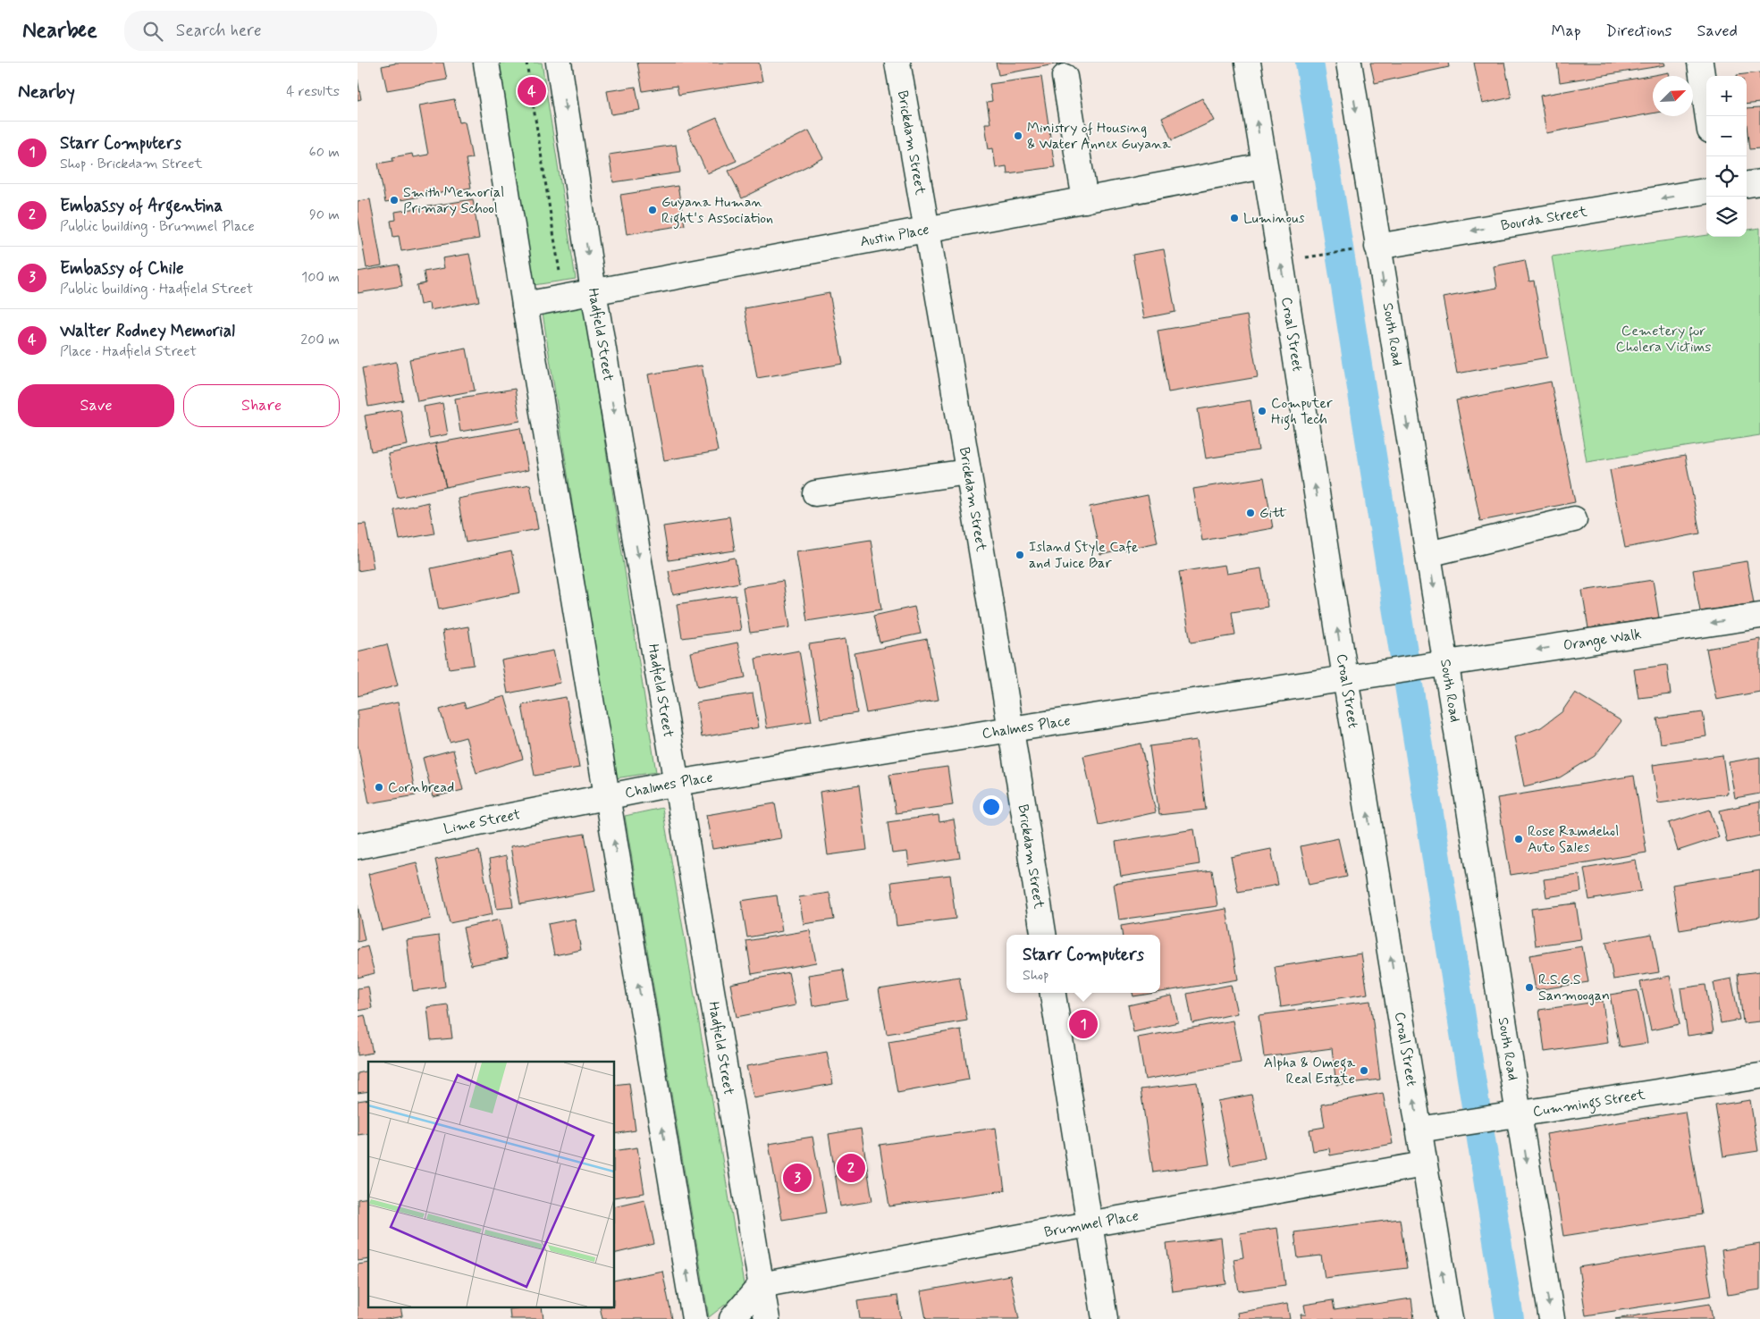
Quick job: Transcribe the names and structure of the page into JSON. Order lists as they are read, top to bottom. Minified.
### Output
{"streets":{"street":["Brickdam Street","Bourda Street","Austin Place","Croal Street","South Road","Hadfield Street","Orange Walk","Chalmes Place","Lime Street","Cummings Street","Brummel Place"]},"crossings":[["Brickdam Street","Austin Place"],["Brickdam Street","Chalmes Place"],["Bourda Street","South Road"],["Austin Place","Croal Street"],["Austin Place","Hadfield Street"],["Croal Street","Chalmes Place"],["Croal Street","Cummings Street"],["Croal Street","Brummel Place"],["South Road","Orange Walk"],["South Road","Chalmes Place"],["South Road","Cummings Street"],["Hadfield Street","Chalmes Place"],["Hadfield Street","Brummel Place"],["Orange Walk","Chalmes Place"],["Chalmes Place","Lime Street"]],"one_way":["Bourda Street","Croal Street","South Road"],"parks":["Cemetery for Cholera Victims"],"places":["Ministry of Housing & Water Annex Guyana","Smith Memorial Primary School","Guyana Human Right's Association","Luminous","Computer High Tech","Gitt","Island Style Cafe and Juice Bar","Cornbread","Rose Ramdehol Auto Sales","R.S.G.S Sanmoogan","Alpha & Omega Real Estate"],"north":"top right","page":{"header":"Nearbee","search":"Search here","nav":["Map","Directions","Saved"],"heading":["Nearby","4 results"],"pins":["4","1","2","3"],"map_buttons":["+","−"],"list":[{"mark":"1","name":"Starr Computers","note":"Shop · Brickdam Street","value":"60 m"},{"mark":"2","name":"Embassy of Argentina","note":"Public building · Brummel Place","value":"90 m"},{"mark":"3","name":"Embassy of Chile","note":"Public building · Hadfield Street","value":"100 m"},{"mark":"4","name":"Walter Rodney Memorial","note":"Place · Hadfield Street","value":"200 m"}],"buttons":["Save","Share"],"popup":["Starr Computers","Shop"]}}
